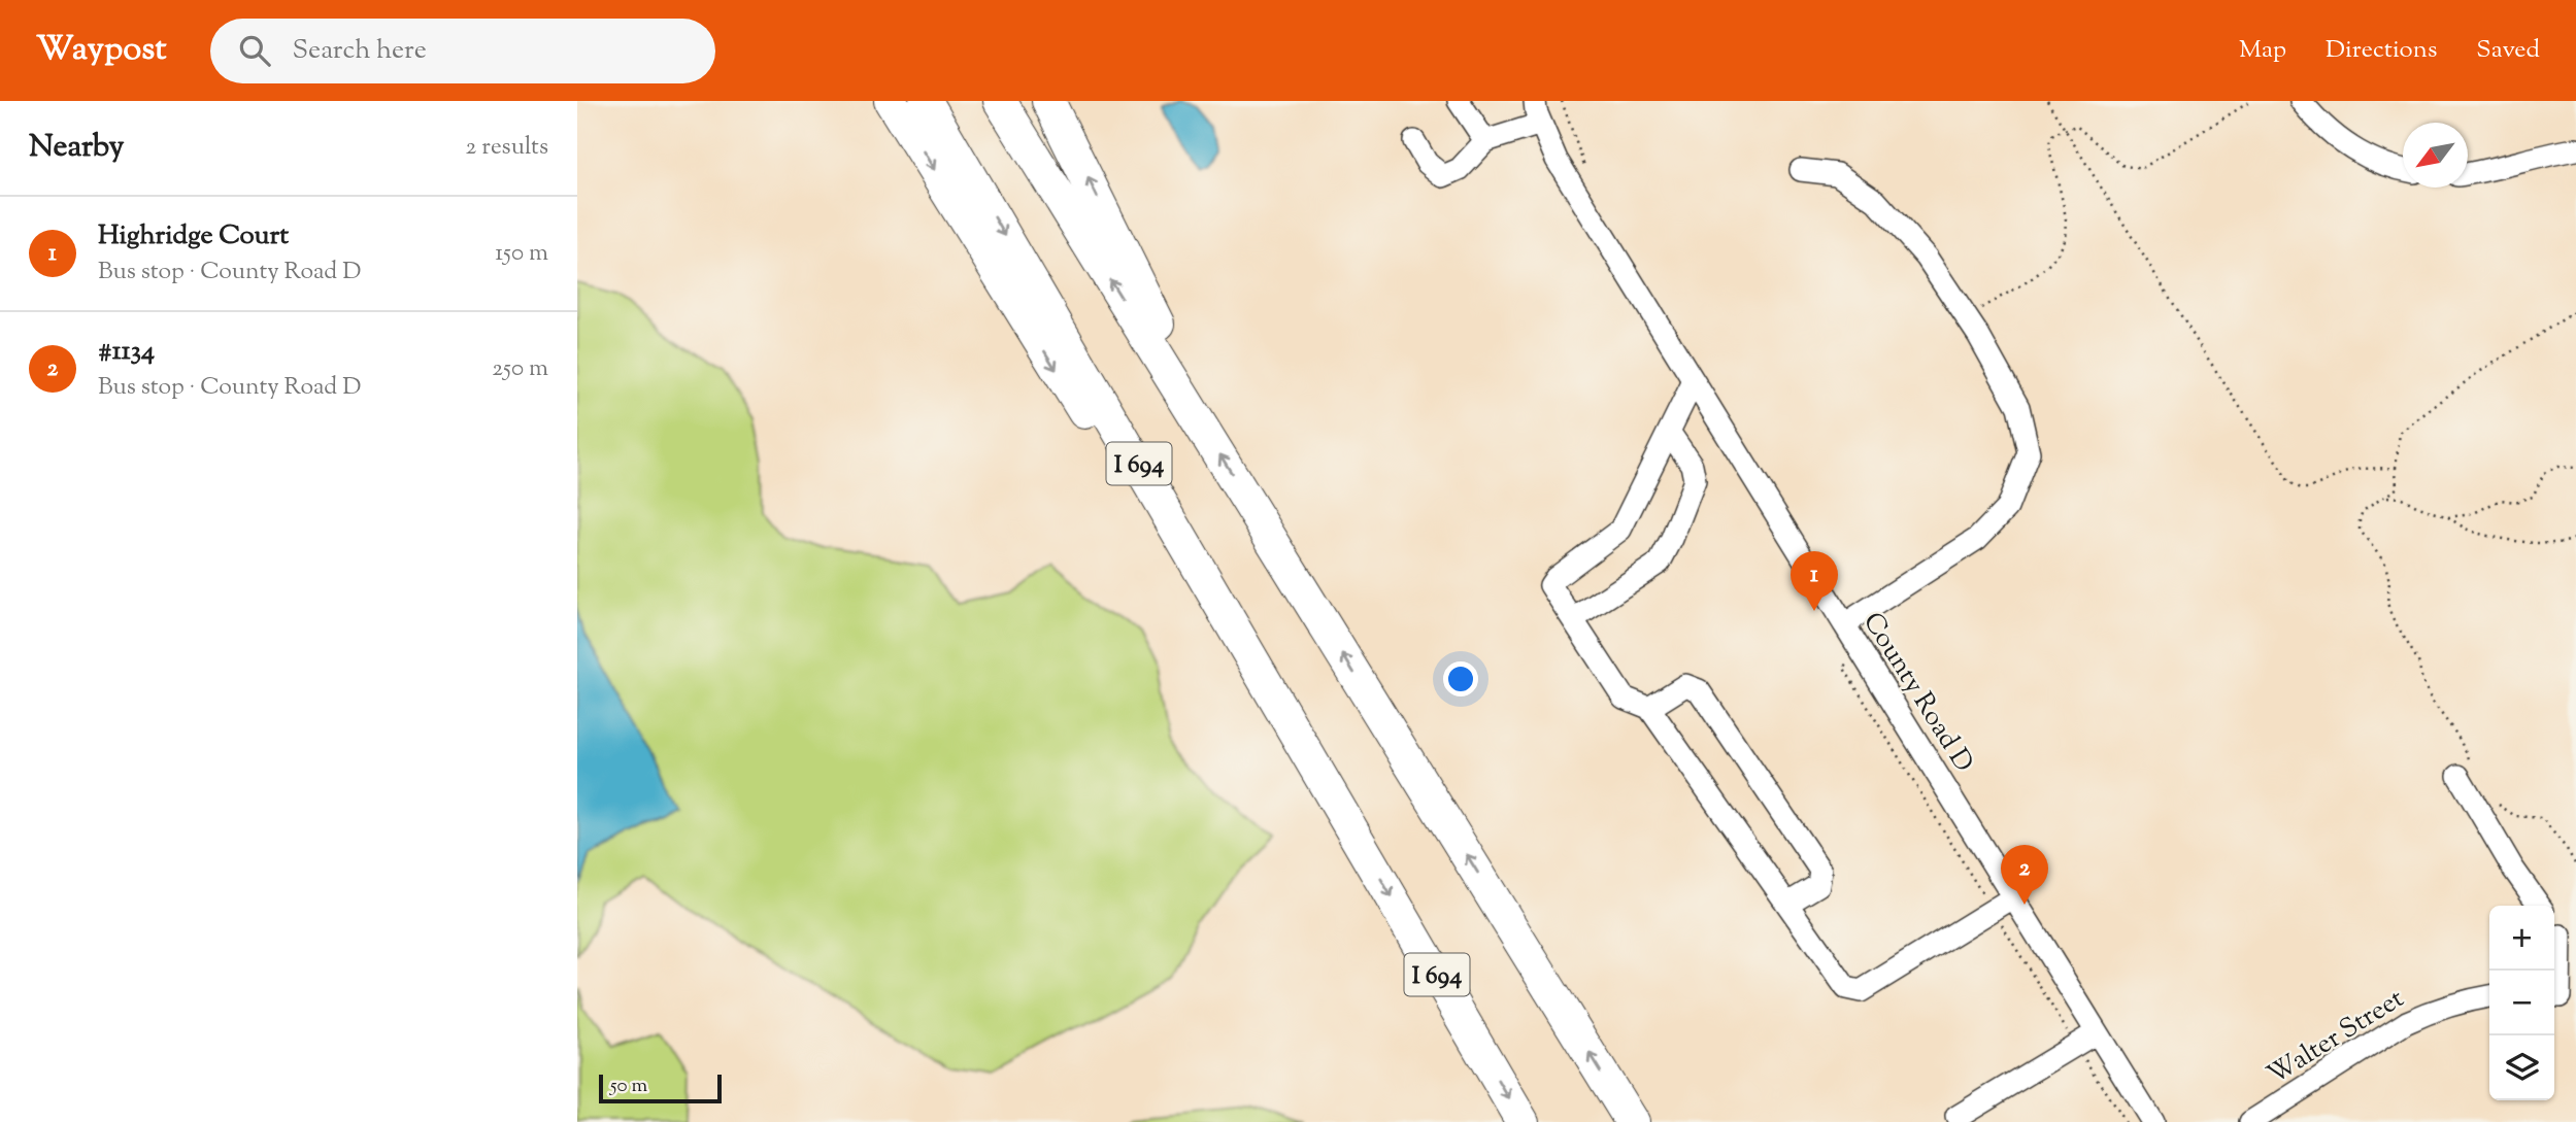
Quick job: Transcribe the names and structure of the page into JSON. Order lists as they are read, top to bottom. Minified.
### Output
{"streets":{"highway":["I 694"],"street":["County Road D","Walter Street"]},"scale_bar":"50 m","north":"bottom left","page":{"header":"Waypost","search":"Search here","nav":["Map","Directions","Saved"],"heading":["Nearby","2 results"],"list":[{"mark":"1","name":"Highridge Court","note":"Bus stop · County Road D","value":"150 m"},{"mark":"2","name":"#1134","note":"Bus stop · County Road D","value":"250 m"}],"pins":["1","2"],"map_buttons":["+","−"],"scale":"50 m"}}
